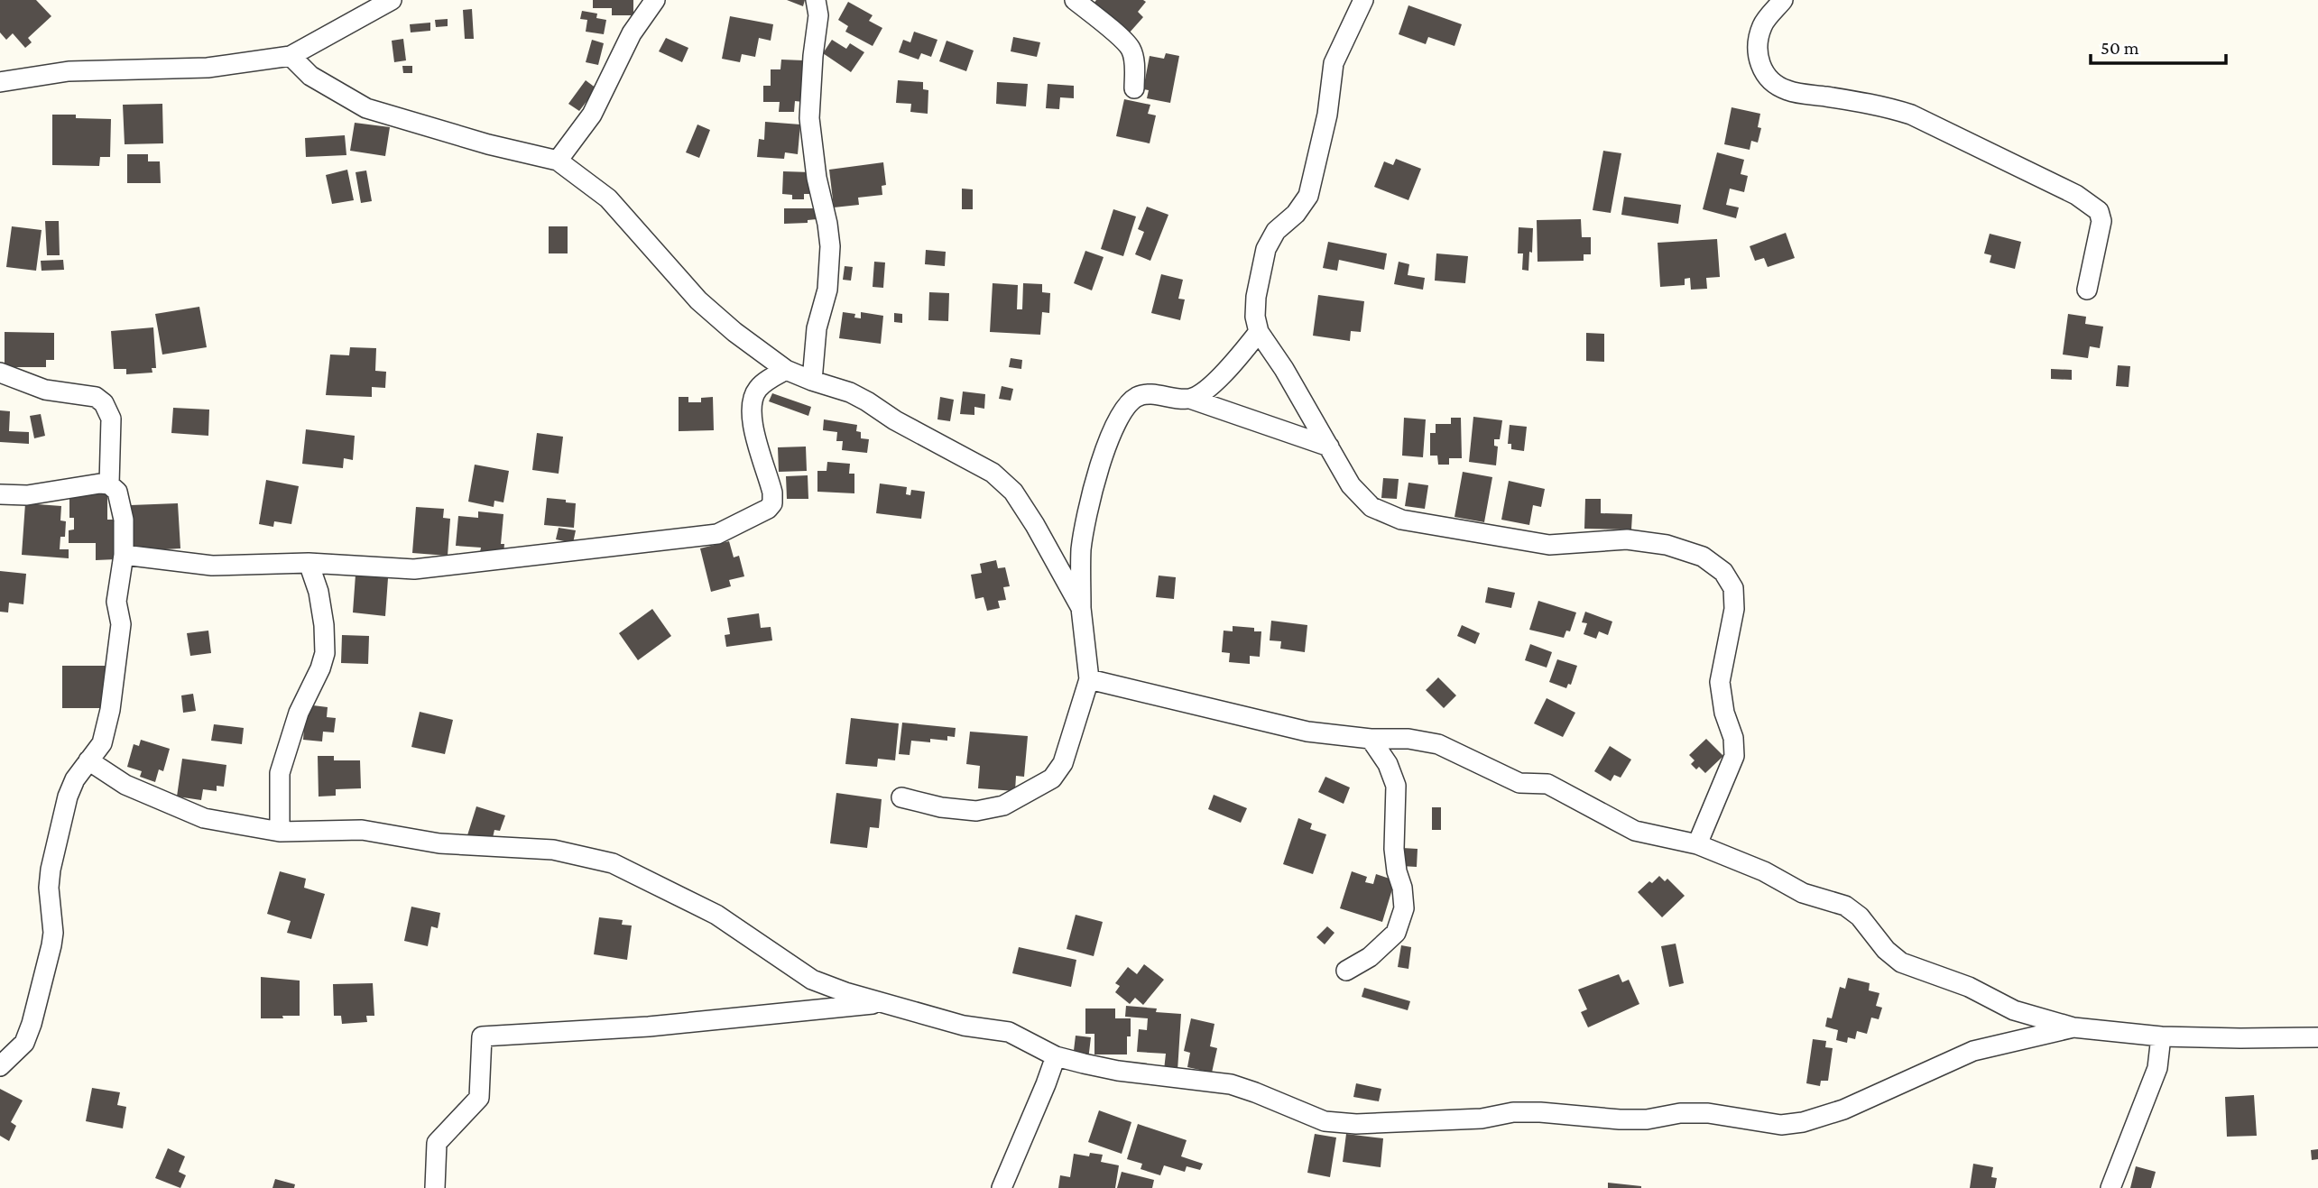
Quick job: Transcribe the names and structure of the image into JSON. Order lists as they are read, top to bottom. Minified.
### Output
{"scale_bar":"50 m"}
